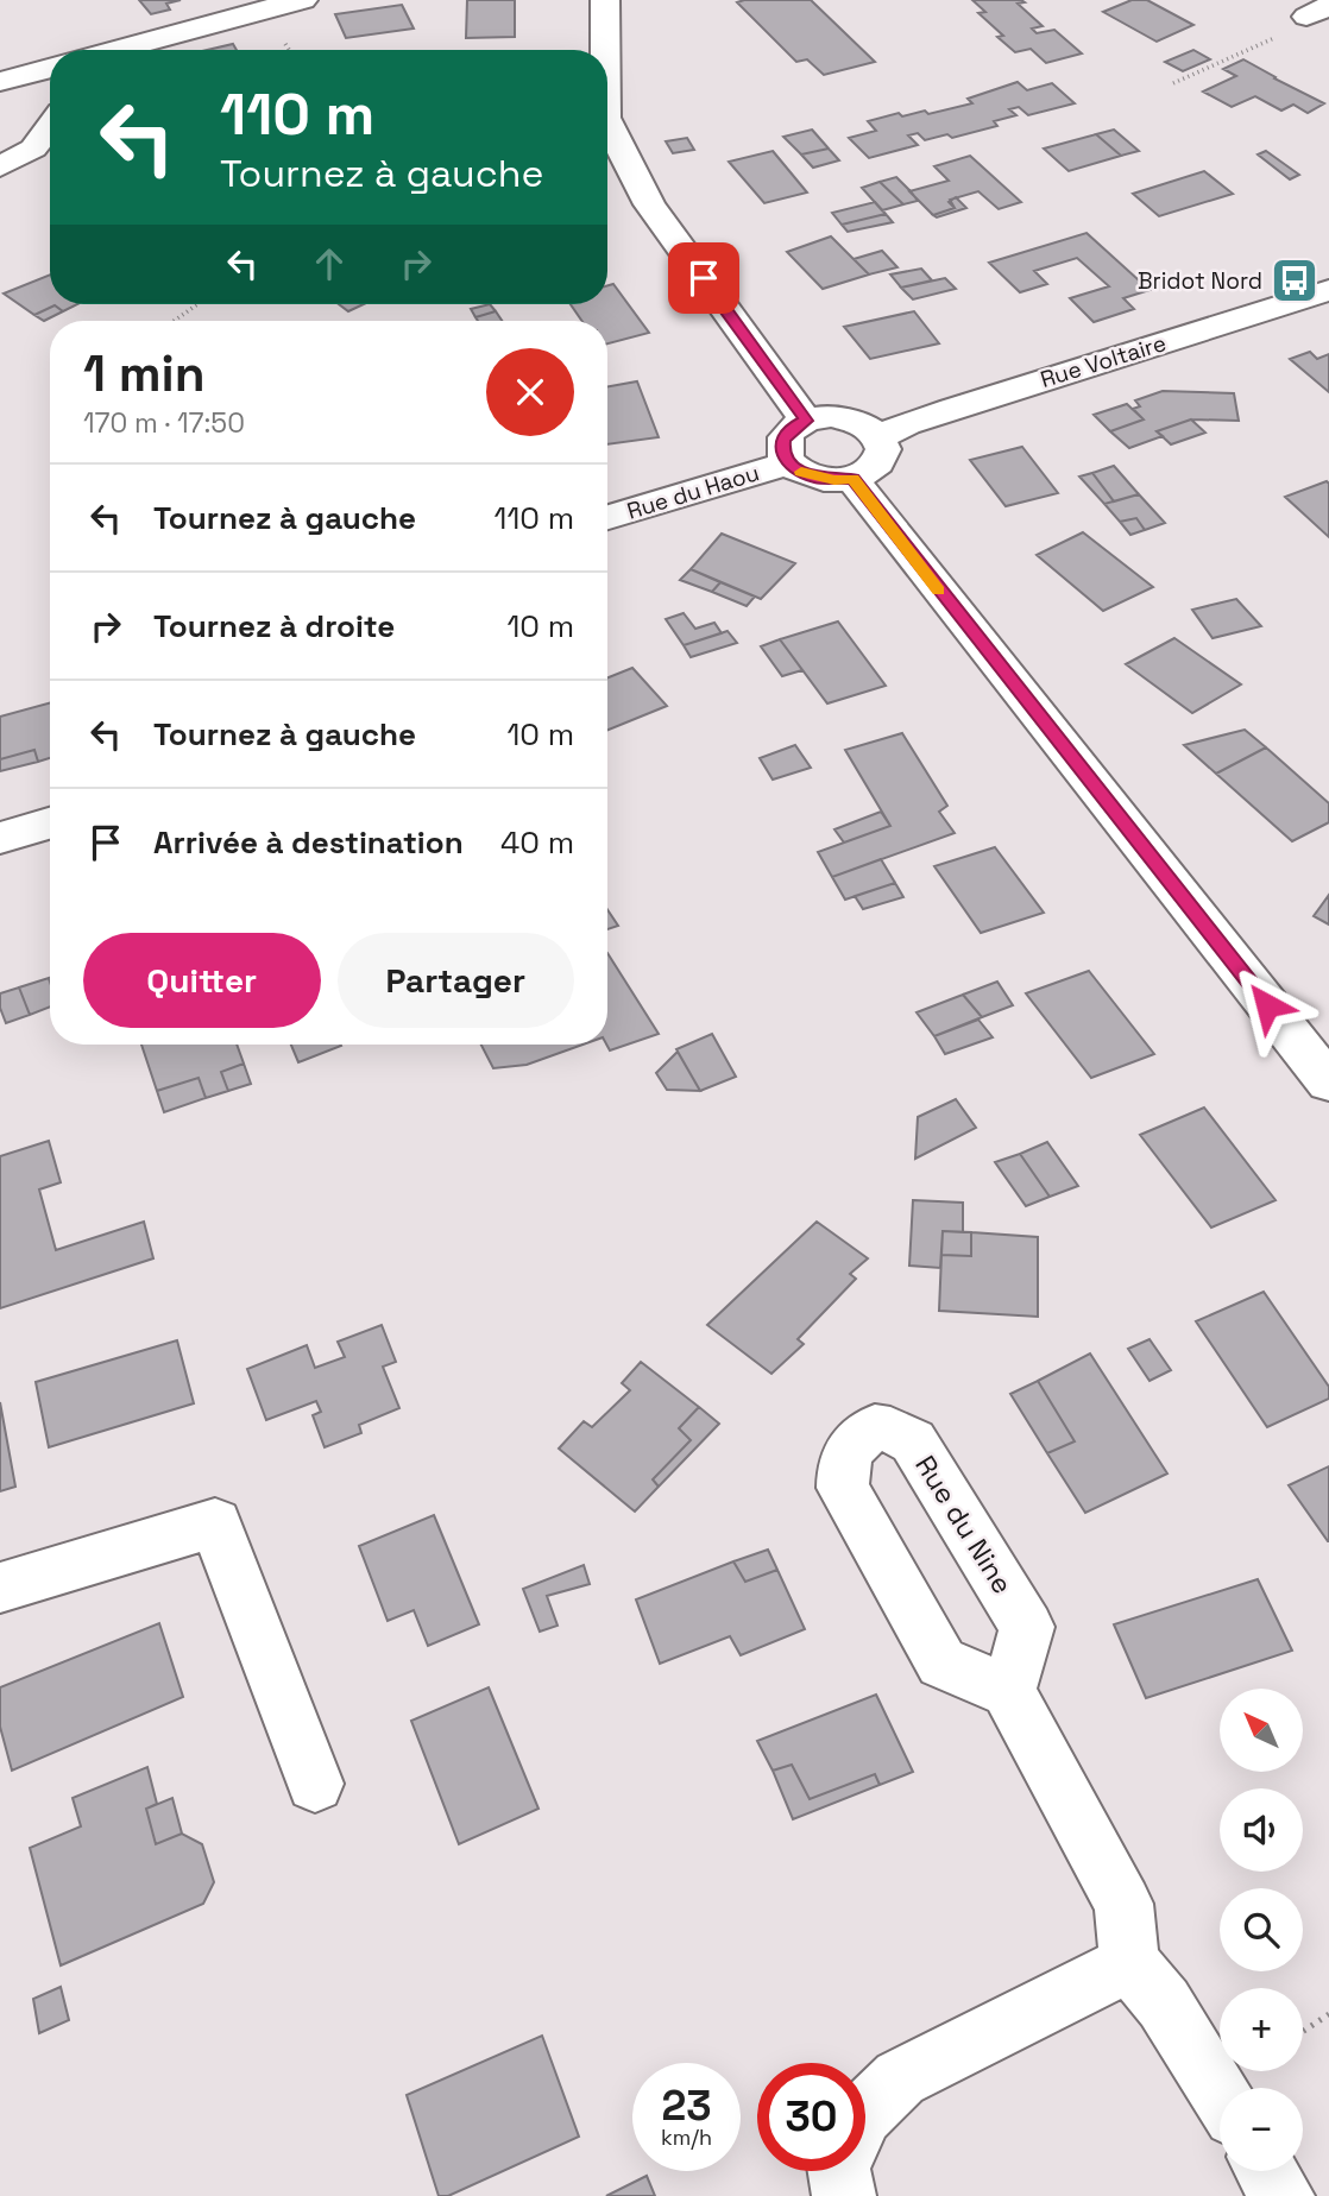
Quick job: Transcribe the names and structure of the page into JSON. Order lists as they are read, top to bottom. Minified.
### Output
{"streets":{"street":["Rue Voltaire","Rue du Haou","Rue du Nine"]},"crossings":[["Rue Voltaire","Rue du Haou"]],"places":{"bus stop":["Bridot Nord"]},"north":"top left","page":{"turn":["110 m","Tournez à gauche"],"heading":["1 min","170 m · 17:50"],"list":[{"name":"Tournez à gauche","value":"110 m"},{"name":"Tournez à droite","value":"10 m"},{"name":"Tournez à gauche","value":"10 m"},{"name":"Arrivée à destination","value":"40 m"}],"buttons":["Quitter","Partager"],"map_buttons":["+","−"],"speed":"23 km/h","limit":"30"}}
